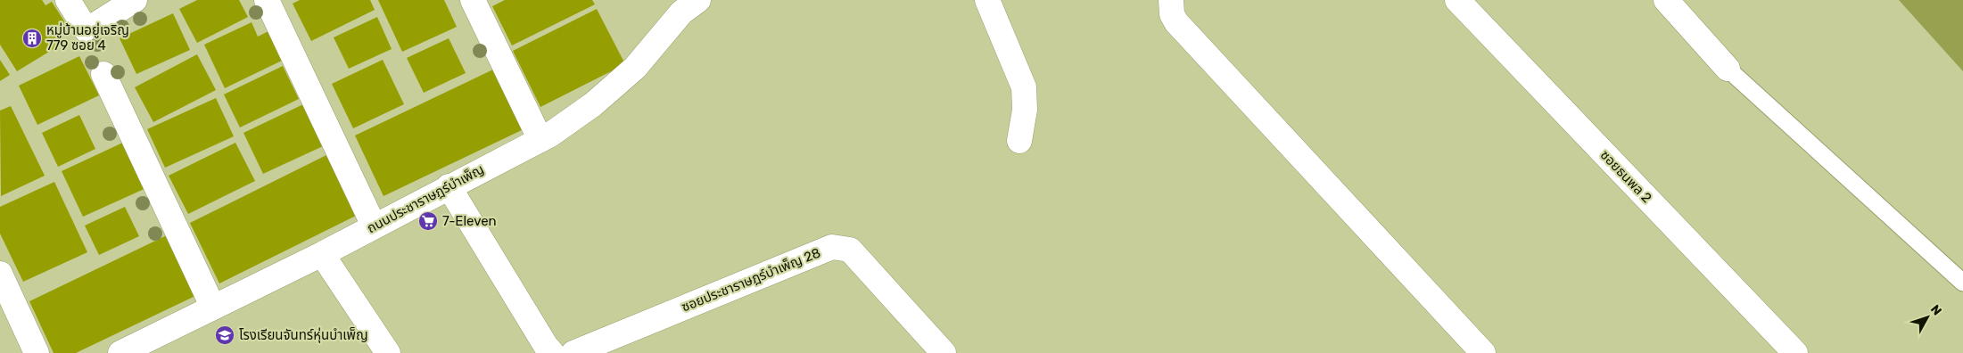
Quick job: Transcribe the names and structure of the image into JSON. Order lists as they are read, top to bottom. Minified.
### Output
{"streets":{"street":["ซอยธนพล 2","ถนนประชาราษฎร์บำเพ็ญ","ซอยประชาราษฎร์บำเพ็ญ 28"]},"places":{"building":["หมู่บ้านอยู่เจริญ 779 ซอย 4"],"supermarket":["7-Eleven"],"school or university":["โรงเรียนจันทร์หุ่นบำเพ็ญ"]},"north":"top right"}
